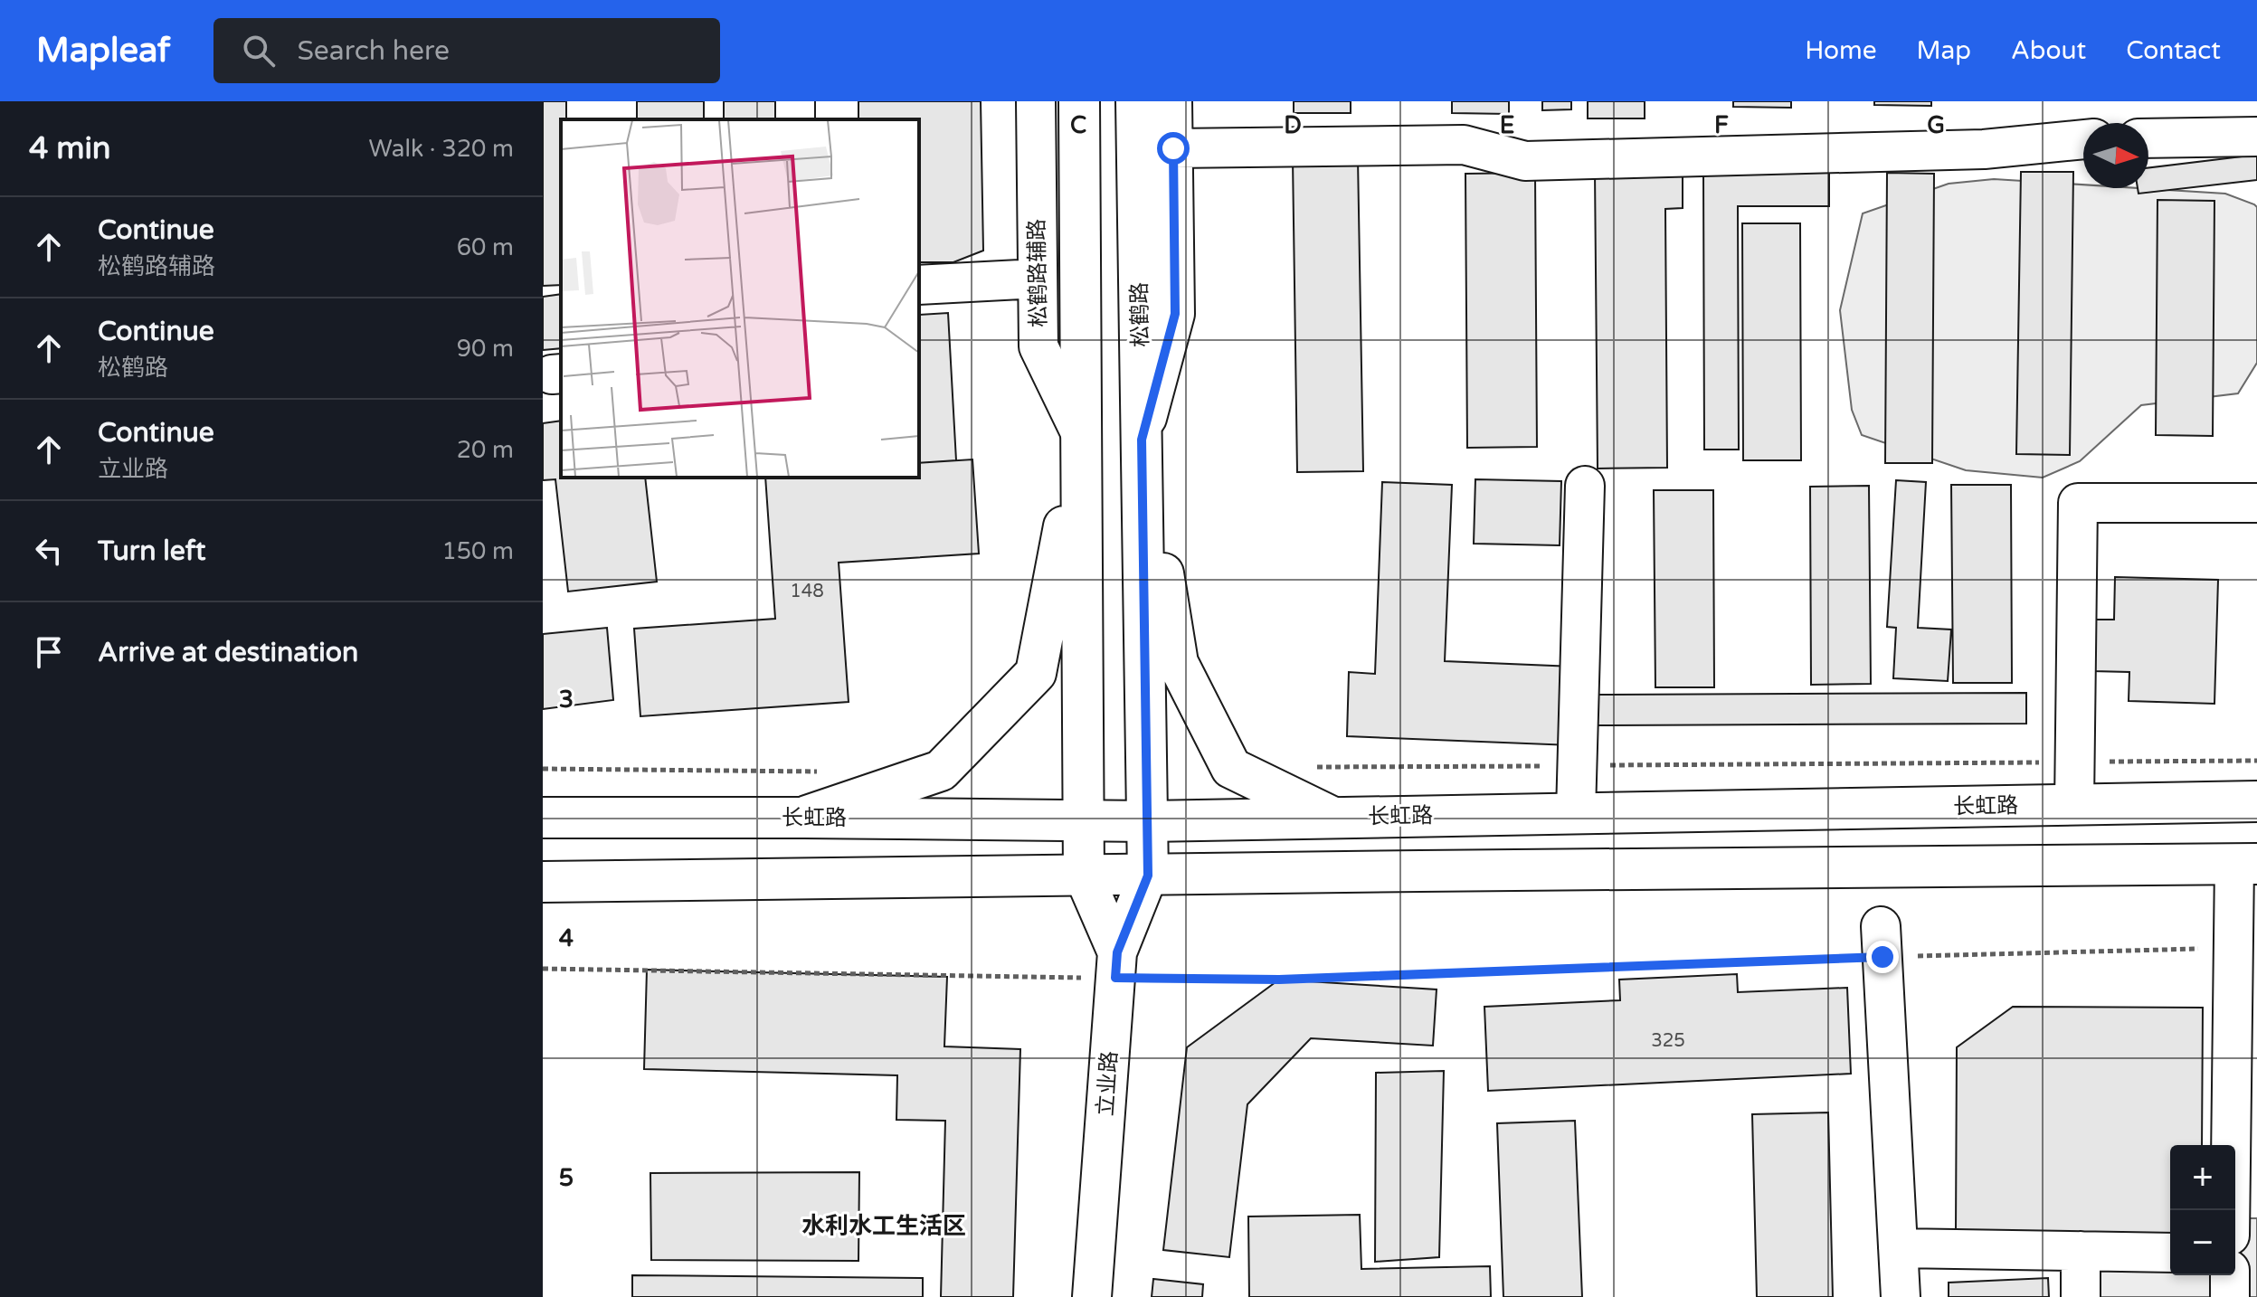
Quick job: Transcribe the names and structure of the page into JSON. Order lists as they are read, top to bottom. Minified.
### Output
{"streets":{"main road":["松鹤路","长虹路"],"street":["松鹤路辅路","立业路"]},"crossings":[["松鹤路","长虹路"],["松鹤路","立业路"]],"districts":["水利水工生活区"],"house_numbers":["148","325"],"north":"right","page":{"header":"Mapleaf","search":"Search here","nav":["Home","Map","About","Contact"],"heading":["4 min","Walk · 320 m"],"list":[["Continue","松鹤路辅路","60 m"],["Continue","松鹤路","90 m"],["Continue","立业路","20 m"],["Turn left","150 m"],"Arrive at destination"],"map_buttons":["+","−"]},"grid":{"columns":["C","D","E","F","G"],"rows":["3","4","5"]}}
